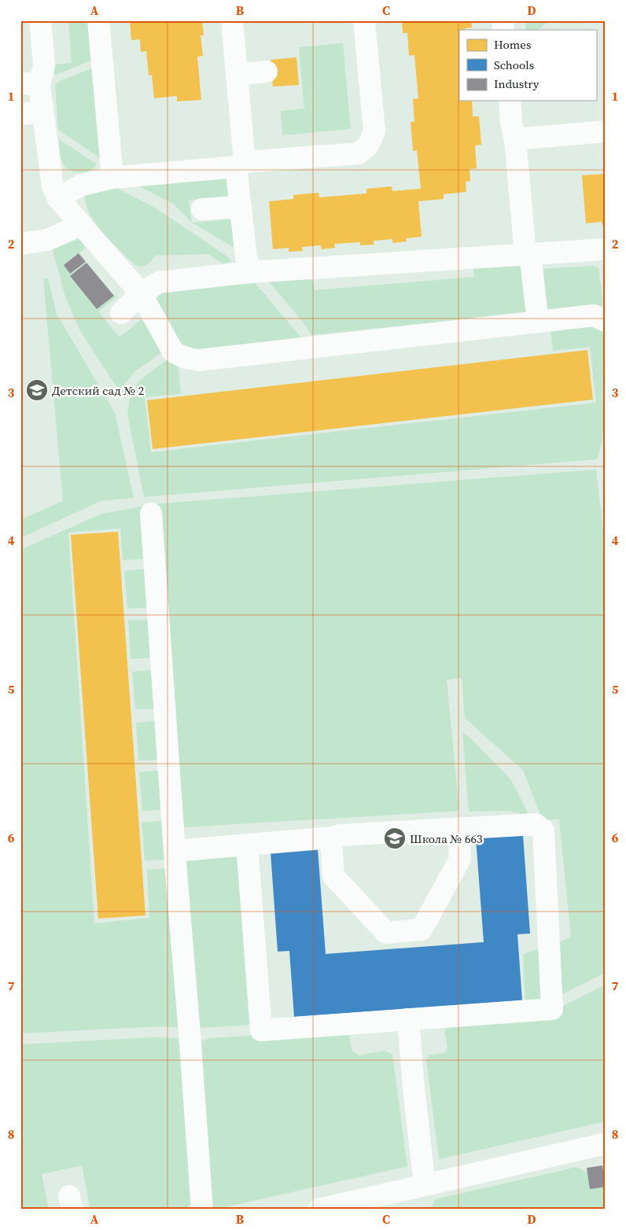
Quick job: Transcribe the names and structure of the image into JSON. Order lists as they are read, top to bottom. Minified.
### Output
{"places":{"school or university":["Детский сад № 2","Школа № 663"]},"legend":["Homes","Schools","Industry"],"grid":{"columns":["A","B","C","D"],"rows":["1","2","3","4","5","6","7","8"]}}
